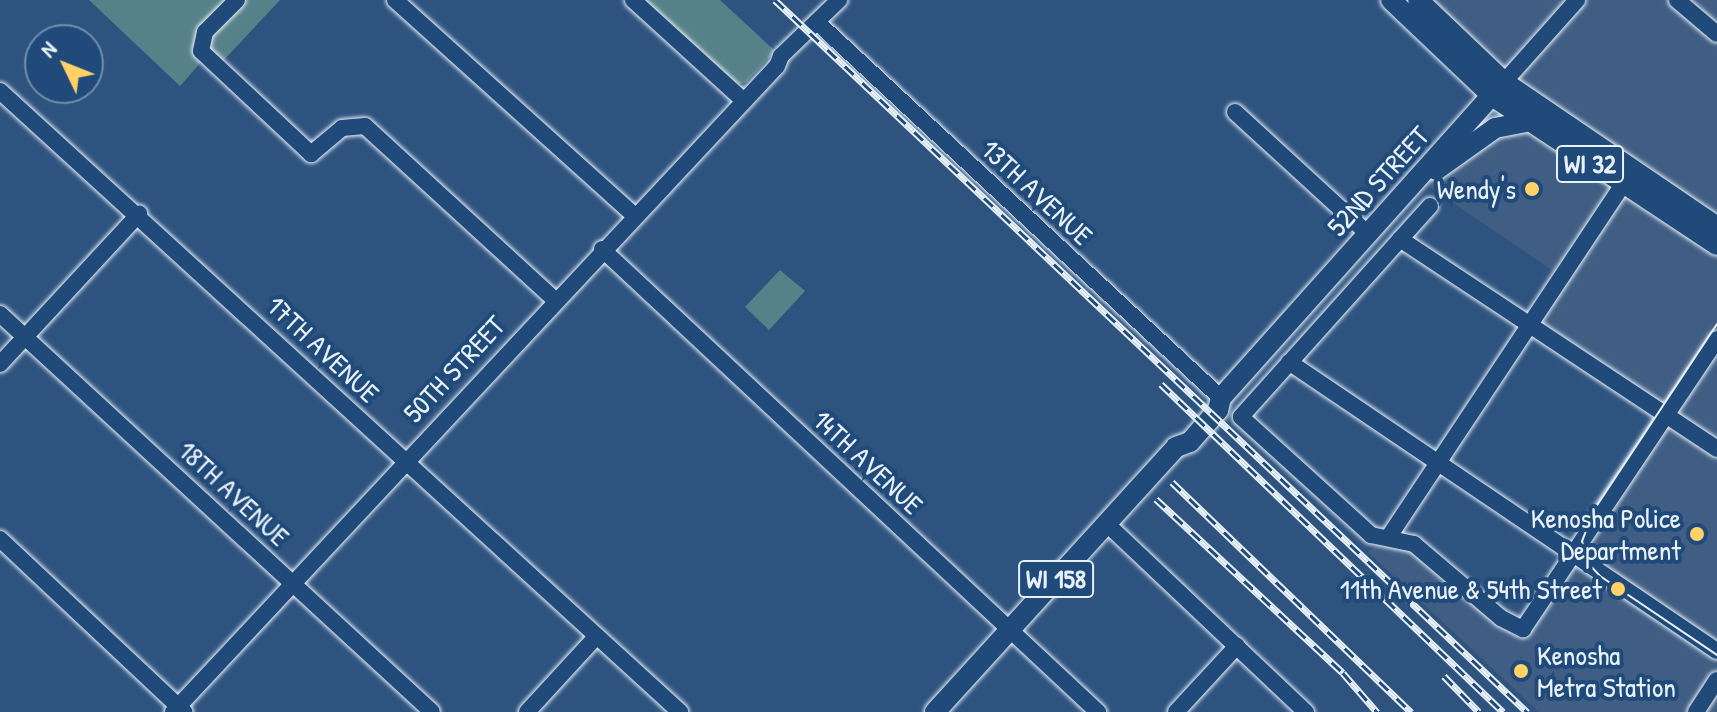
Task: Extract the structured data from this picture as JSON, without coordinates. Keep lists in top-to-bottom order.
{
  "streets": {
    "main road": ["WI 32", "52ND STREET", "WI 158"],
    "street": [
      "13TH AVENUE",
      "17TH AVENUE",
      "50TH STREET",
      "14TH AVENUE",
      "18TH AVENUE"
    ]
  },
  "crossings": [
    ["WI 32", "52ND STREET"],
    ["52ND STREET", "13TH AVENUE"],
    ["52ND STREET", "14TH AVENUE"],
    ["13TH AVENUE", "50TH STREET"],
    ["17TH AVENUE", "50TH STREET"],
    ["50TH STREET", "14TH AVENUE"],
    ["50TH STREET", "18TH AVENUE"]
  ],
  "places": [
    "Wendy's",
    "Kenosha Police Department",
    "11th Avenue & 54th Street",
    "Kenosha Metra Station"
  ],
  "north": "top left"
}
